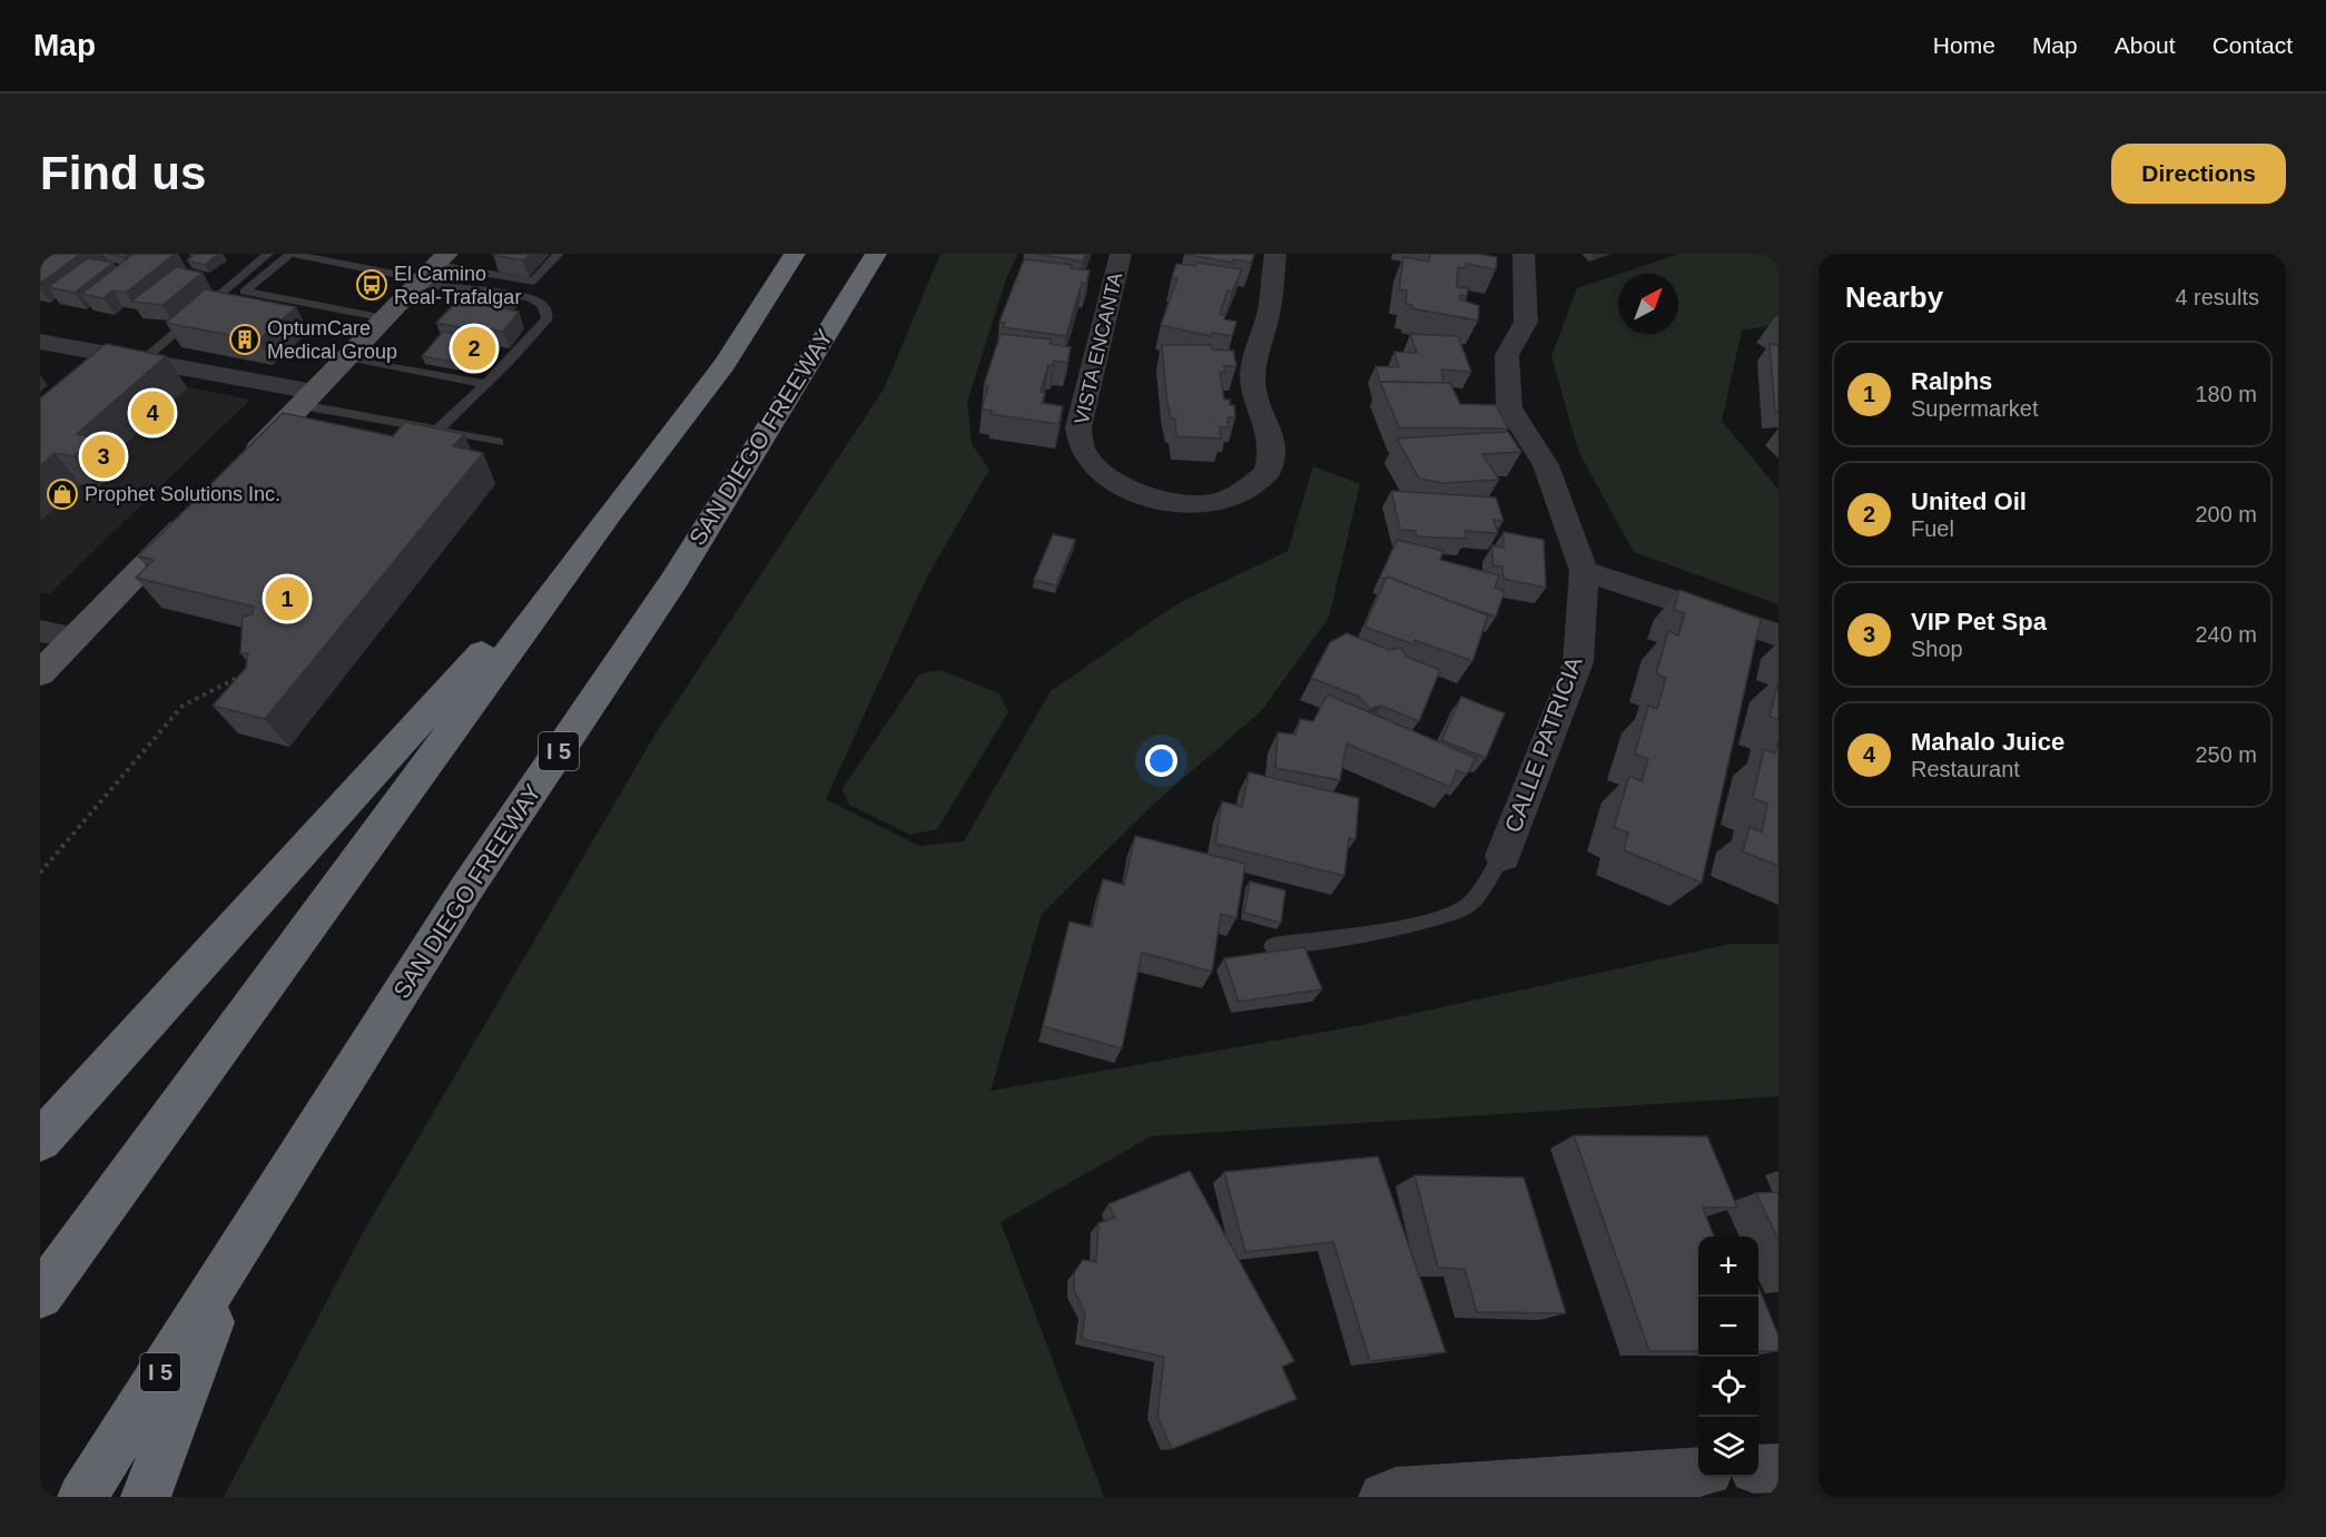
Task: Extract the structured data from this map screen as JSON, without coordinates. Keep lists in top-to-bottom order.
{
  "streets": {
    "highway": ["SAN DIEGO FREEWAY", "I 5"],
    "street": ["VISTA ENCANTA", "CALLE PATRICIA"]
  },
  "places": {
    "bus stop": ["El Camino Real-Trafalgar"],
    "building": ["OptumCare Medical Group"],
    "shop": ["Prophet Solutions Inc."]
  },
  "north": "top right",
  "page": {
    "header": "Map",
    "nav": [
      "Home",
      "Map",
      "About",
      "Contact"
    ],
    "buttons": "Directions",
    "title": "Find us",
    "heading": ["Nearby", "4 results"],
    "pins": [
      "2",
      "4",
      "3",
      "1"
    ],
    "list": [
      {
        "mark": "1",
        "name": "Ralphs",
        "note": "Supermarket",
        "value": "180 m"
      },
      {
        "mark": "2",
        "name": "United Oil",
        "note": "Fuel",
        "value": "200 m"
      },
      {
        "mark": "3",
        "name": "VIP Pet Spa",
        "note": "Shop",
        "value": "240 m"
      },
      {
        "mark": "4",
        "name": "Mahalo Juice",
        "note": "Restaurant",
        "value": "250 m"
      }
    ],
    "map_buttons": ["+", "−"]
  }
}
